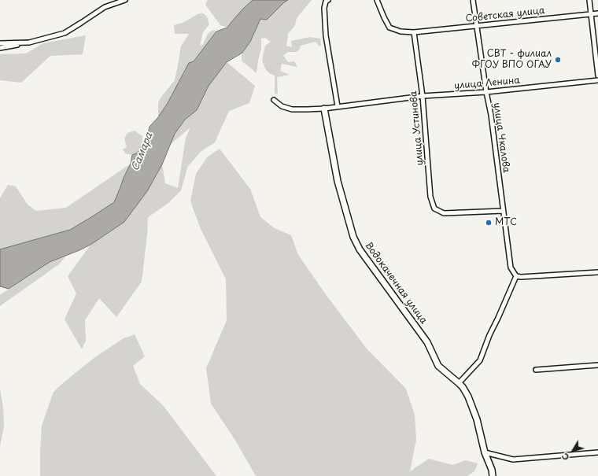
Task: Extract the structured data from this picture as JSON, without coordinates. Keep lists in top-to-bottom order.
{
  "streets": {
    "street": [
      "Советская улица",
      "улица Ленина",
      "улица Устинова",
      "улица Чкалова",
      "Водокачечная улица"
    ]
  },
  "crossings": [
    ["Советская улица", "улица Устинова"],
    ["Советская улица", "улица Чкалова"],
    ["улица Ленина", "улица Устинова"],
    ["улица Ленина", "улица Чкалова"],
    ["улица Ленина", "Водокачечная улица"],
    ["улица Устинова", "улица Чкалова"]
  ],
  "water": ["Самара"],
  "places": ["СВТ - филиал ФГОУ ВПО ОГАУ", "МТС"],
  "north": "bottom left"
}
